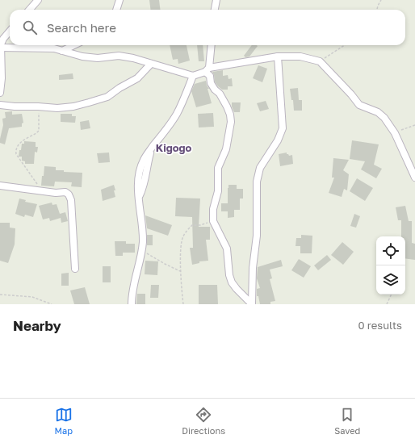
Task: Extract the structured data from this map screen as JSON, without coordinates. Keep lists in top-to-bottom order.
{
  "districts": ["Kigogo"],
  "page": {
    "search": "Search here",
    "heading": ["Nearby", "0 results"],
    "nav": ["Map", "Directions", "Saved"]
  }
}
